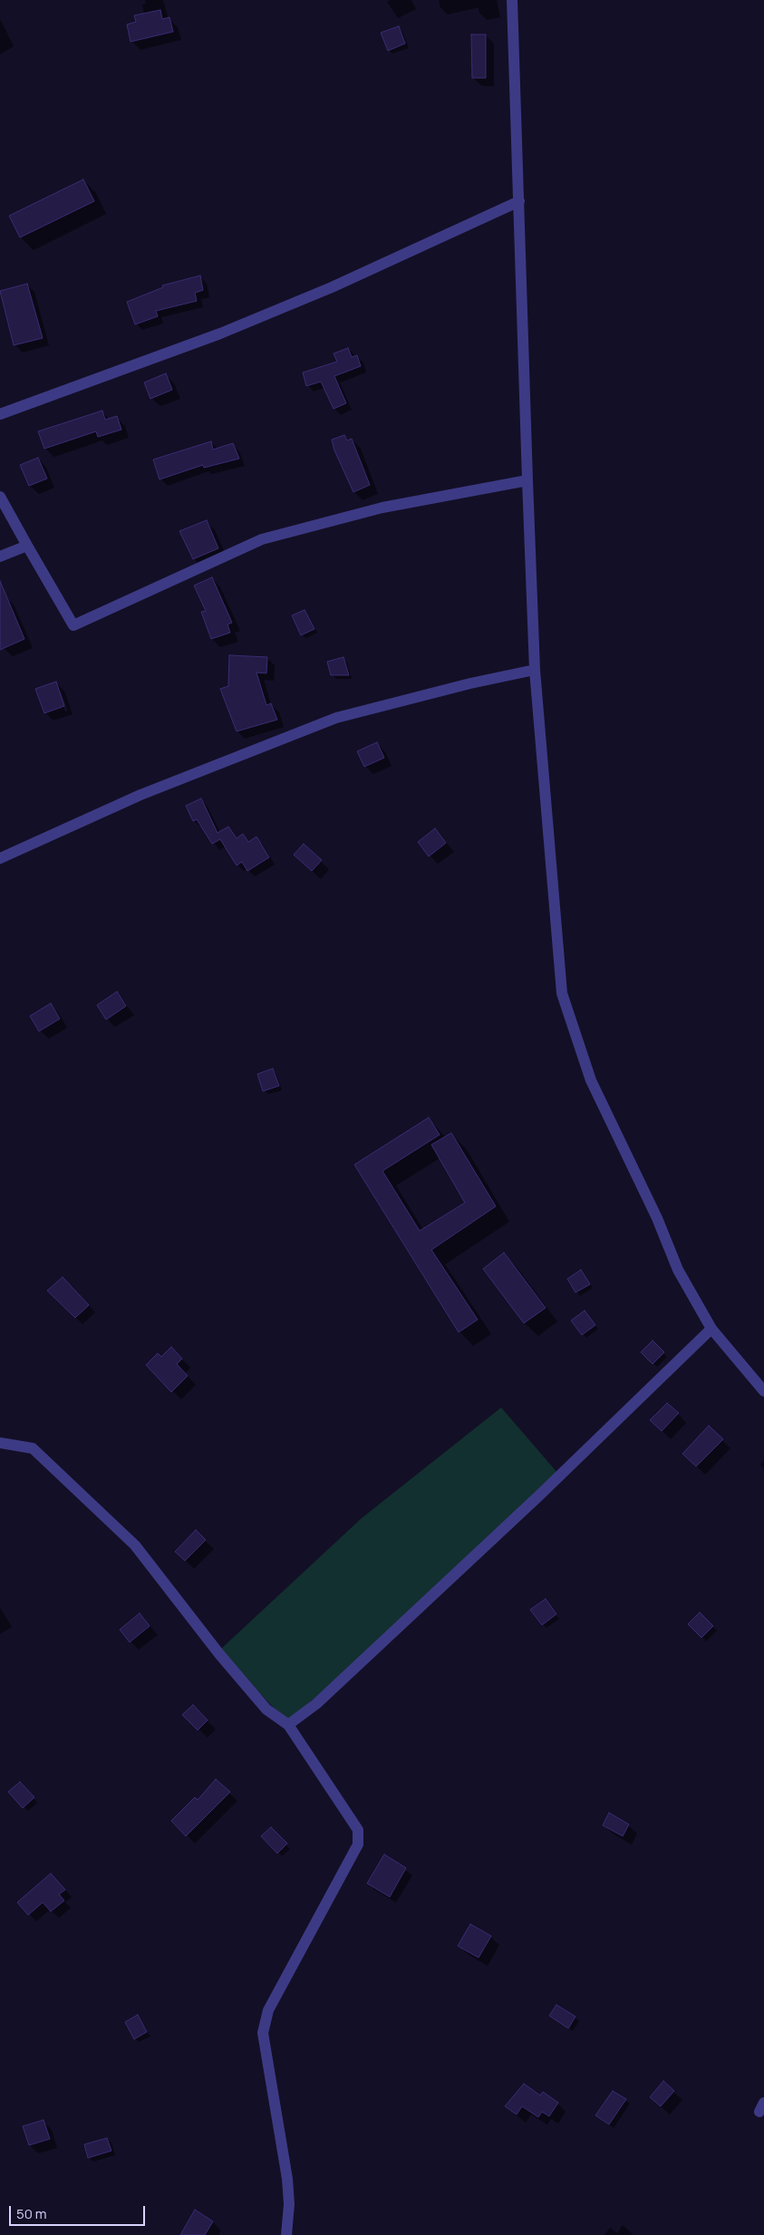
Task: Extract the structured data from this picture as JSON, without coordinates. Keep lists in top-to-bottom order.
{
  "scale_bar": "50 m"
}
